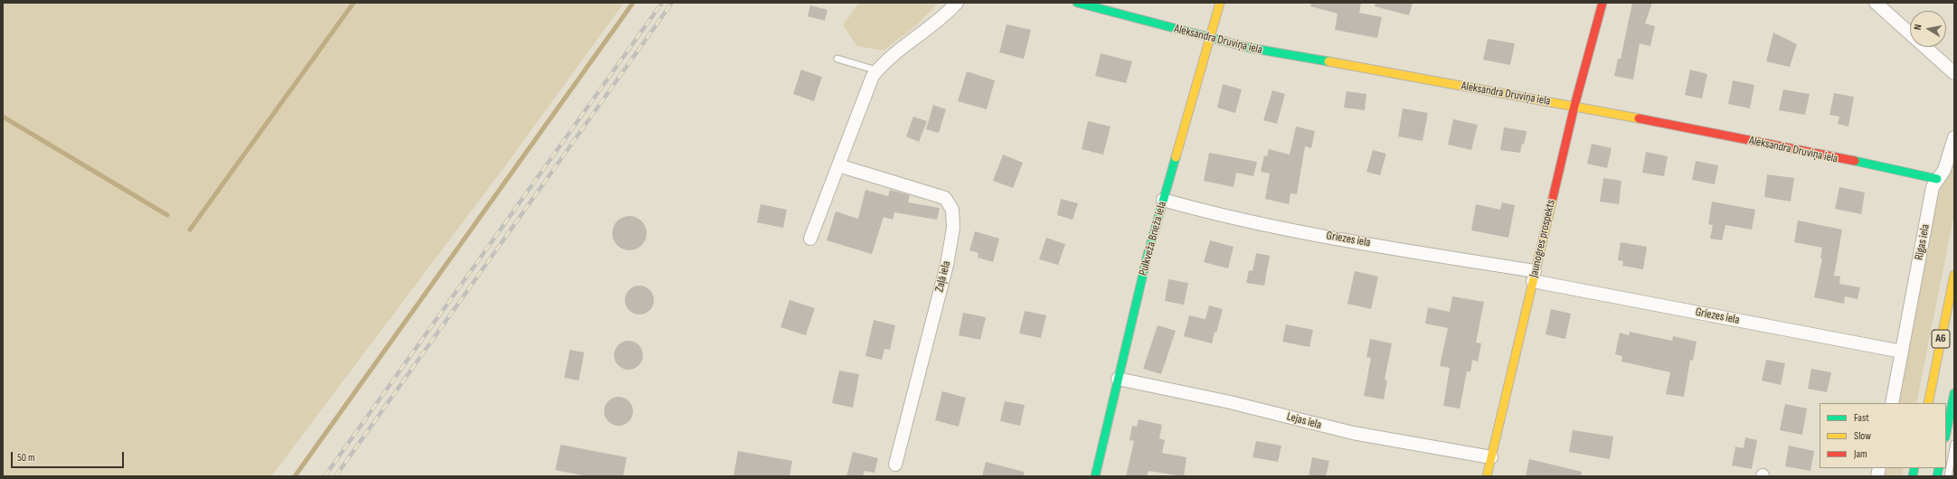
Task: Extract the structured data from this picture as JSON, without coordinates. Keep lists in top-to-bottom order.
{
  "streets": {
    "main road": [
      "Aleksandra Druviņa iela",
      "Pulkveža Brieža iela",
      "Jaunogres prospekts",
      "A6"
    ],
    "street": [
      "Griezes iela",
      "Rīgas iela",
      "Zaļā iela",
      "Lejas iela"
    ]
  },
  "crossings": [
    ["Aleksandra Druviņa iela", "Pulkveža Brieža iela"],
    ["Aleksandra Druviņa iela", "Jaunogres prospekts"],
    ["Aleksandra Druviņa iela", "Rīgas iela"],
    ["Pulkveža Brieža iela", "Griezes iela"],
    ["Pulkveža Brieža iela", "Lejas iela"],
    ["Jaunogres prospekts", "Griezes iela"],
    ["Jaunogres prospekts", "Lejas iela"],
    ["Griezes iela", "Rīgas iela"]
  ],
  "legend": ["Fast", "Slow", "Jam"],
  "scale_bar": "50 m",
  "north": "left"
}
